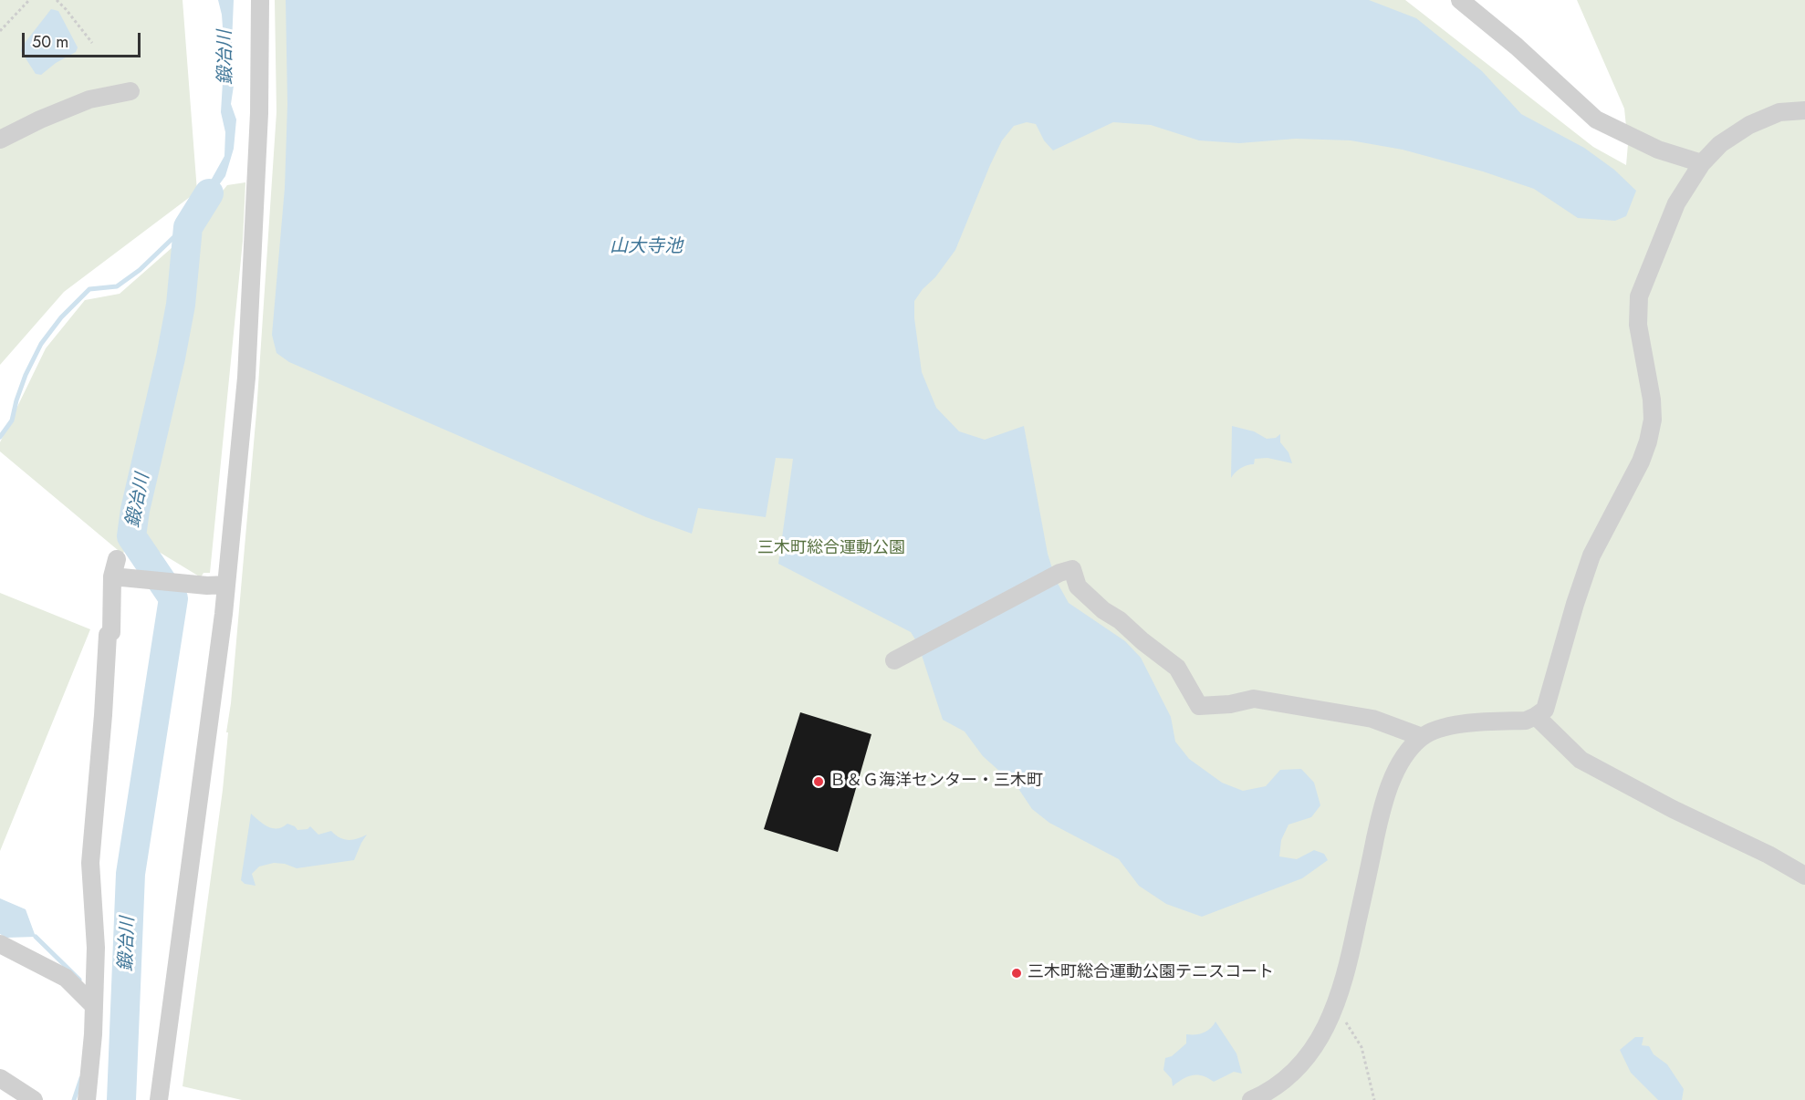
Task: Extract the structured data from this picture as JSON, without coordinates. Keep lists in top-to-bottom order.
{
  "water": ["鍛冶川", "山大寺池"],
  "parks": ["三木町総合運動公園"],
  "places": ["Ｂ＆Ｇ海洋センター・三木町", "三木町総合運動公園テニスコート"],
  "scale_bar": "50 m"
}
